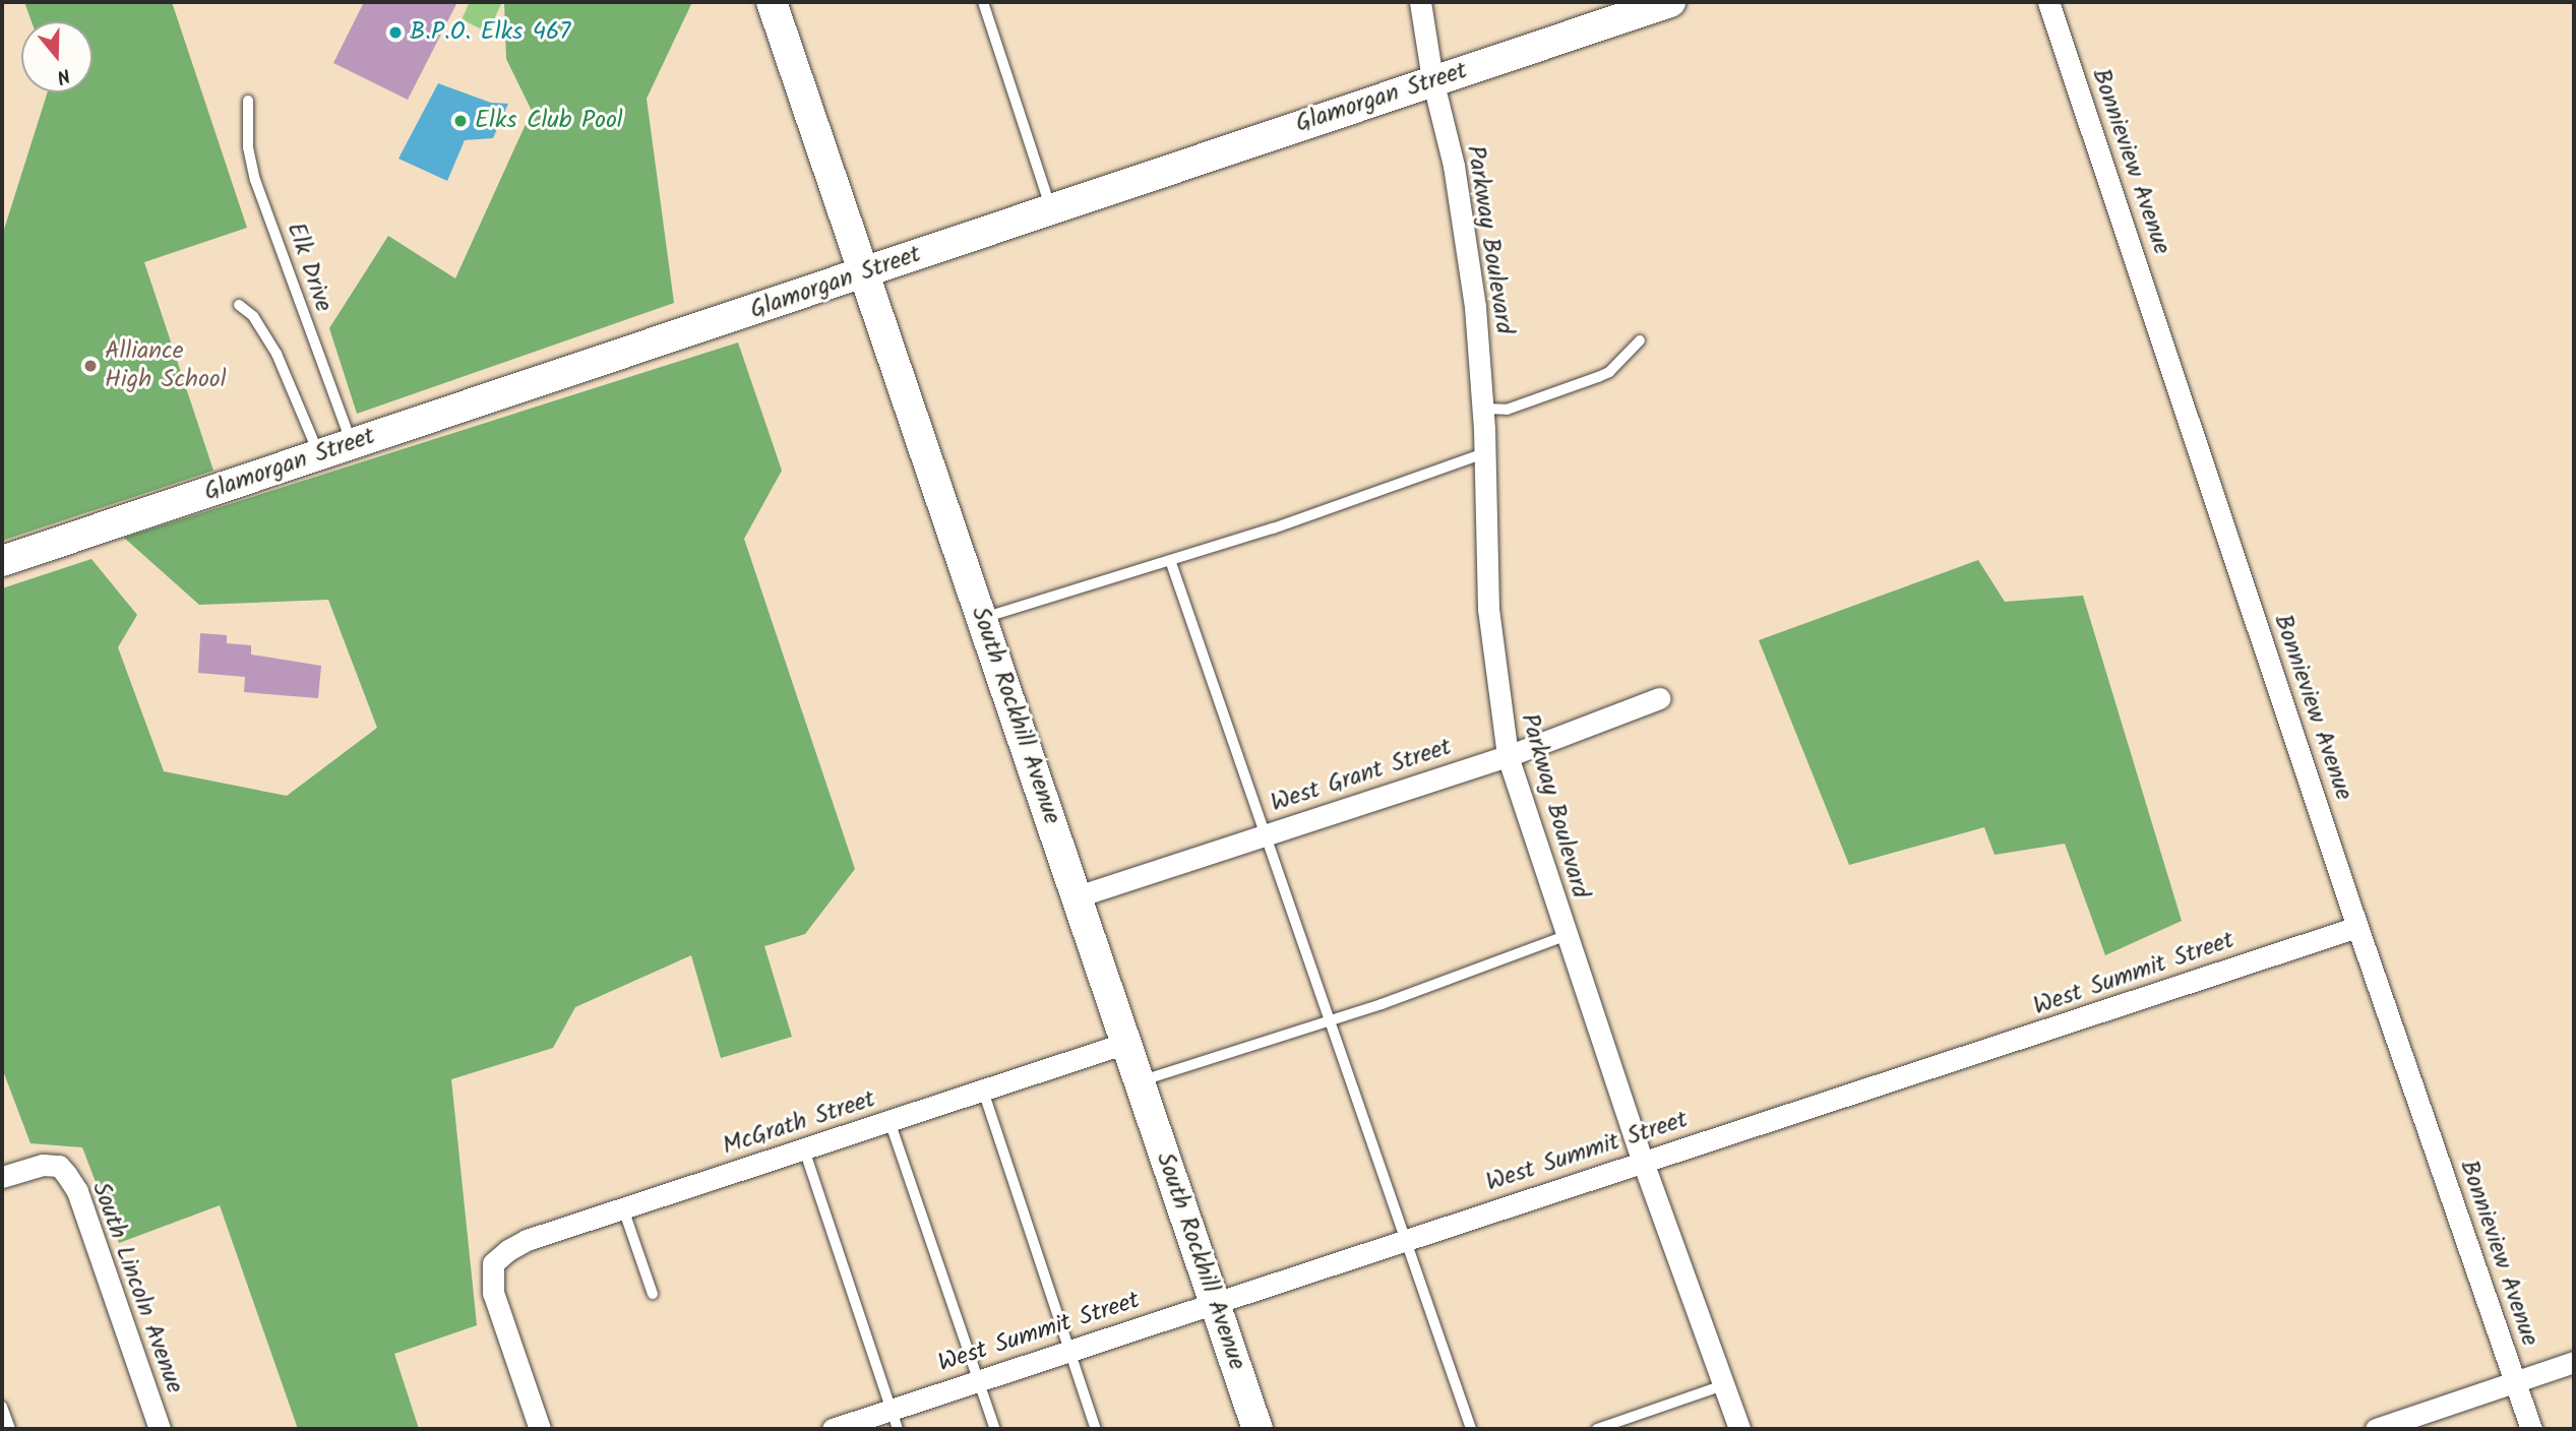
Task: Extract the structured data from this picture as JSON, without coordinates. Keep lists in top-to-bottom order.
{
  "streets": {
    "street": [
      "Glamorgan Street",
      "Bonnieview Avenue",
      "Parkway Boulevard",
      "South Rockhill Avenue",
      "West Grant Street",
      "West Summit Street",
      "McGrath Street",
      "South Lincoln Avenue"
    ],
    "lane": ["Elk Drive"]
  },
  "crossings": [
    ["Glamorgan Street", "Parkway Boulevard"],
    ["Glamorgan Street", "Elk Drive"],
    ["Glamorgan Street", "South Rockhill Avenue"],
    ["Bonnieview Avenue", "West Summit Street"],
    ["Parkway Boulevard", "West Grant Street"],
    ["Parkway Boulevard", "West Summit Street"],
    ["South Rockhill Avenue", "West Grant Street"],
    ["South Rockhill Avenue", "West Summit Street"],
    ["South Rockhill Avenue", "McGrath Street"]
  ],
  "places": ["B.P.O. Elks 467", "Elks Club Pool", "Alliance High School"],
  "north": "bottom"
}
